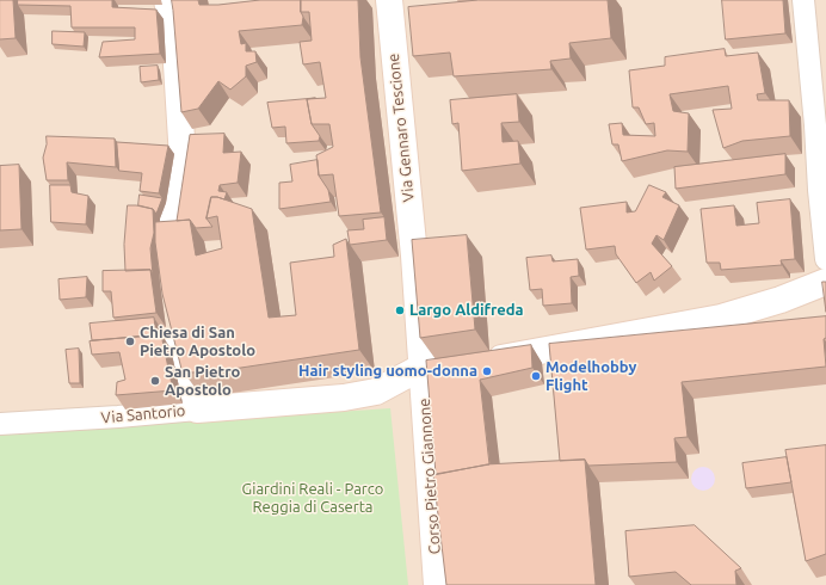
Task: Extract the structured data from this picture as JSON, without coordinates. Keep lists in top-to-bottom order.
{
  "streets": {
    "street": ["Via Gennaro Tescione", "Via Santorio", "Corso Pietro Giannone"]
  },
  "crossings": [
    ["Via Gennaro Tescione", "Via Santorio"],
    ["Via Gennaro Tescione", "Corso Pietro Giannone"],
    ["Via Santorio", "Corso Pietro Giannone"]
  ],
  "parks": ["Giardini Reali - Parco Reggia di Caserta"],
  "places": [
    "Largo Aldifreda",
    "Chiesa di San Pietro Apostolo",
    "Hair styling uomo-donna",
    "Modelhobby Flight",
    "San Pietro Apostolo"
  ]
}
